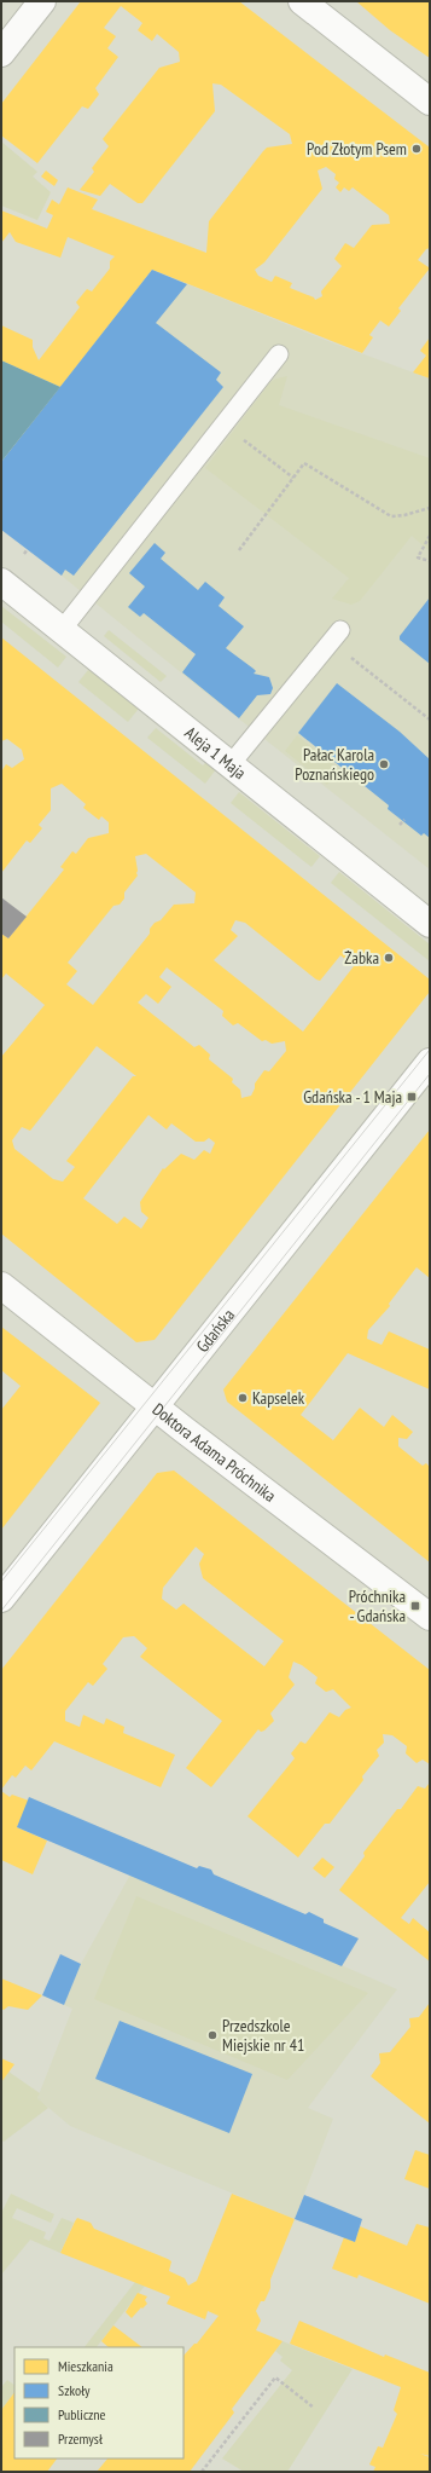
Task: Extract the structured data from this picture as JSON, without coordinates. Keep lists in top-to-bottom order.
{
  "streets": {
    "street": ["Aleja 1 Maja", "Gdańska", "Doktora Adama Próchnika"]
  },
  "crossings": [
    ["Gdańska", "Doktora Adama Próchnika"]
  ],
  "places": {
    "other": [
      "Pod Złotym Psem",
      "Pałac Karola Poznańskiego",
      "Żabka",
      "Kapselek",
      "Przedszkole Miejskie nr 41"
    ],
    "transit": ["Gdańska - 1 Maja", "Próchnika - Gdańska"]
  },
  "legend": [
    "Mieszkania",
    "Szkoły",
    "Publiczne",
    "Przemysł"
  ]
}
